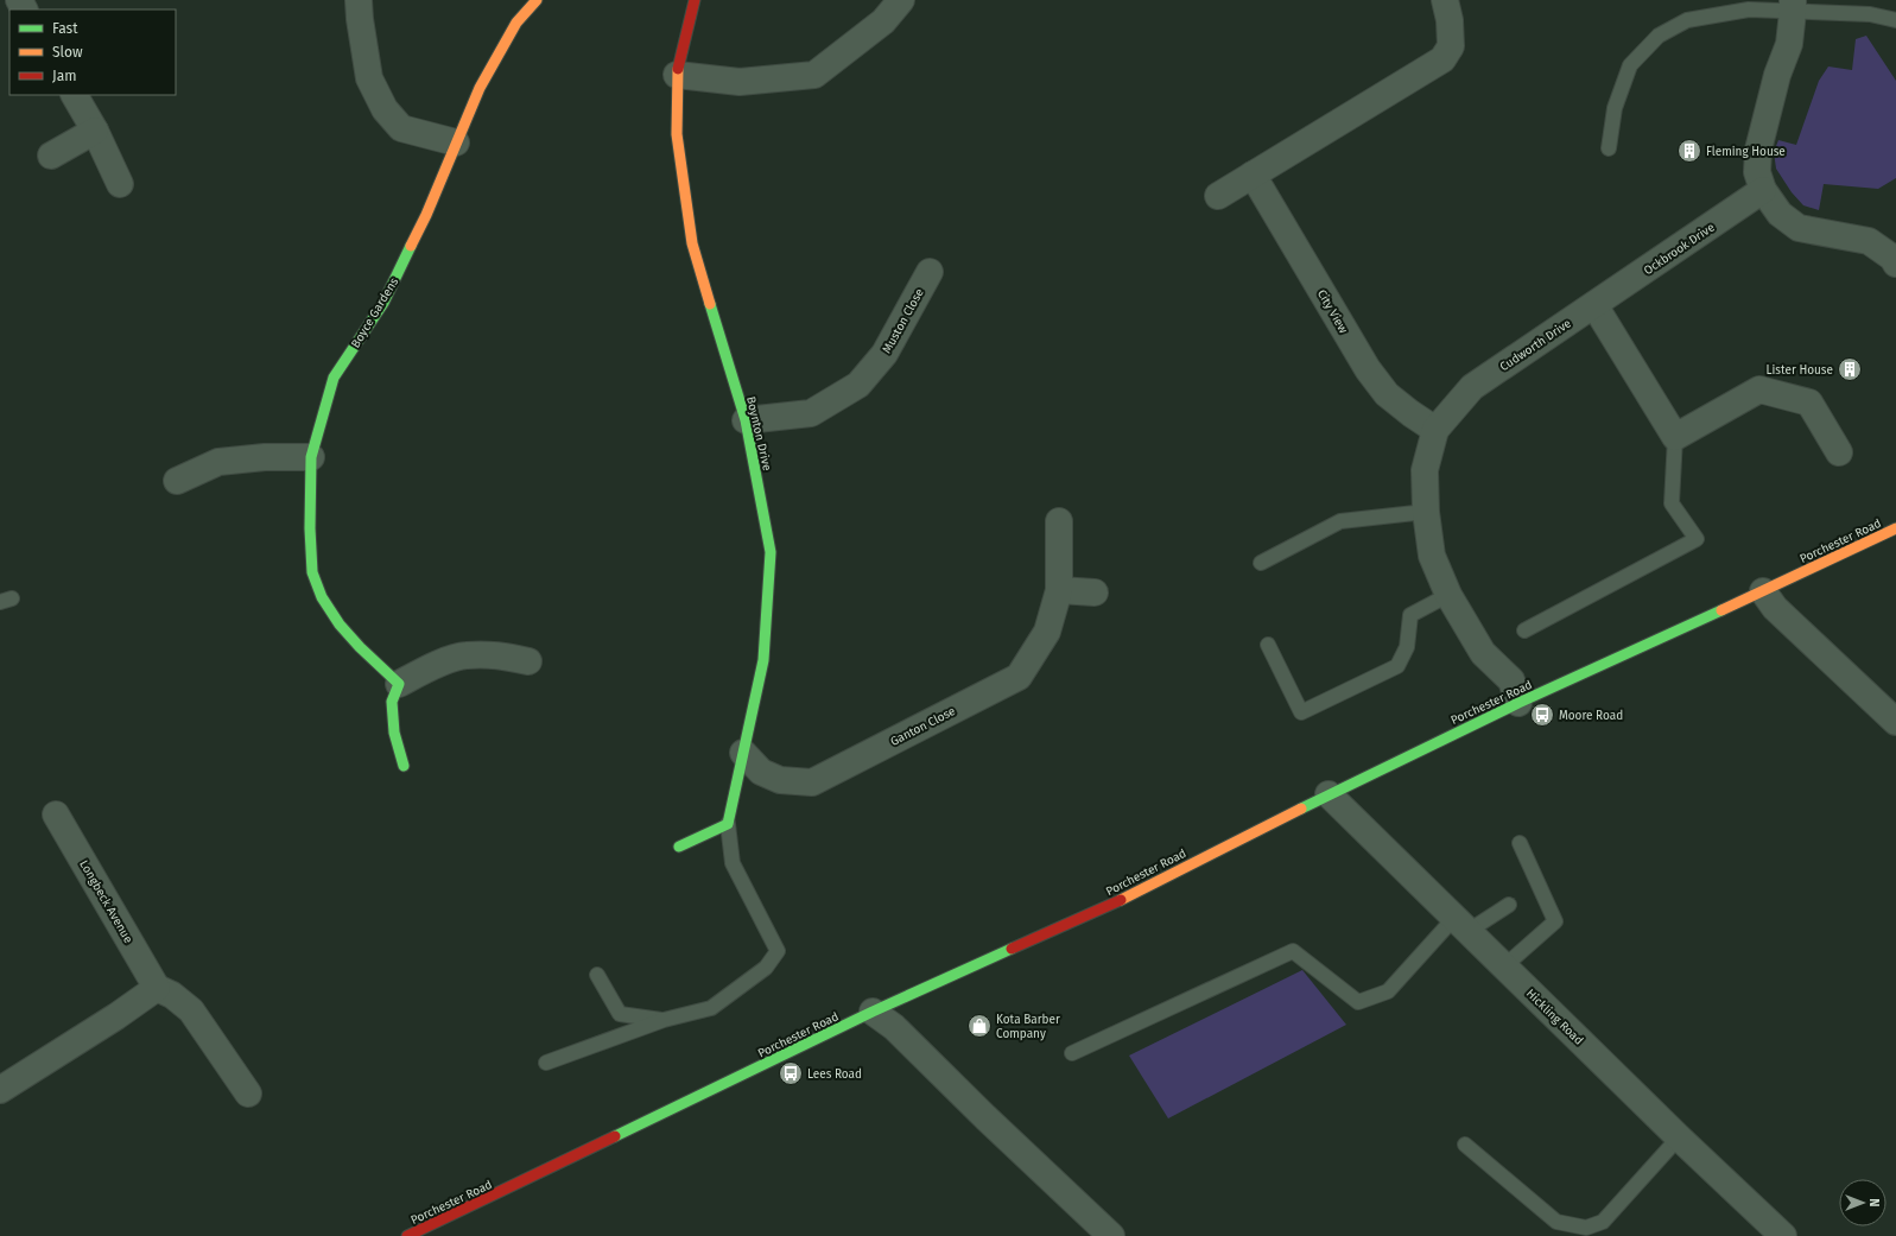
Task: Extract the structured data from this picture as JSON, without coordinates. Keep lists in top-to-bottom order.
{
  "streets": {
    "street": [
      "Ockbrook Drive",
      "City View",
      "Boyce Gardens",
      "Muston Close",
      "Cudworth Drive",
      "Boynton Drive",
      "Porchester Road",
      "Ganton Close",
      "Longbeck Avenue",
      "Hickling Road"
    ]
  },
  "crossings": [
    ["Ockbrook Drive", "Cudworth Drive"],
    ["City View", "Cudworth Drive"],
    ["Muston Close", "Boynton Drive"],
    ["Cudworth Drive", "Porchester Road"],
    ["Boynton Drive", "Ganton Close"],
    ["Porchester Road", "Hickling Road"]
  ],
  "places": {
    "building": ["Fleming House", "Lister House"],
    "bus stop": ["Moore Road", "Lees Road"],
    "shop": ["Kota Barber Company"]
  },
  "legend": ["Fast", "Slow", "Jam"],
  "north": "right"
}
